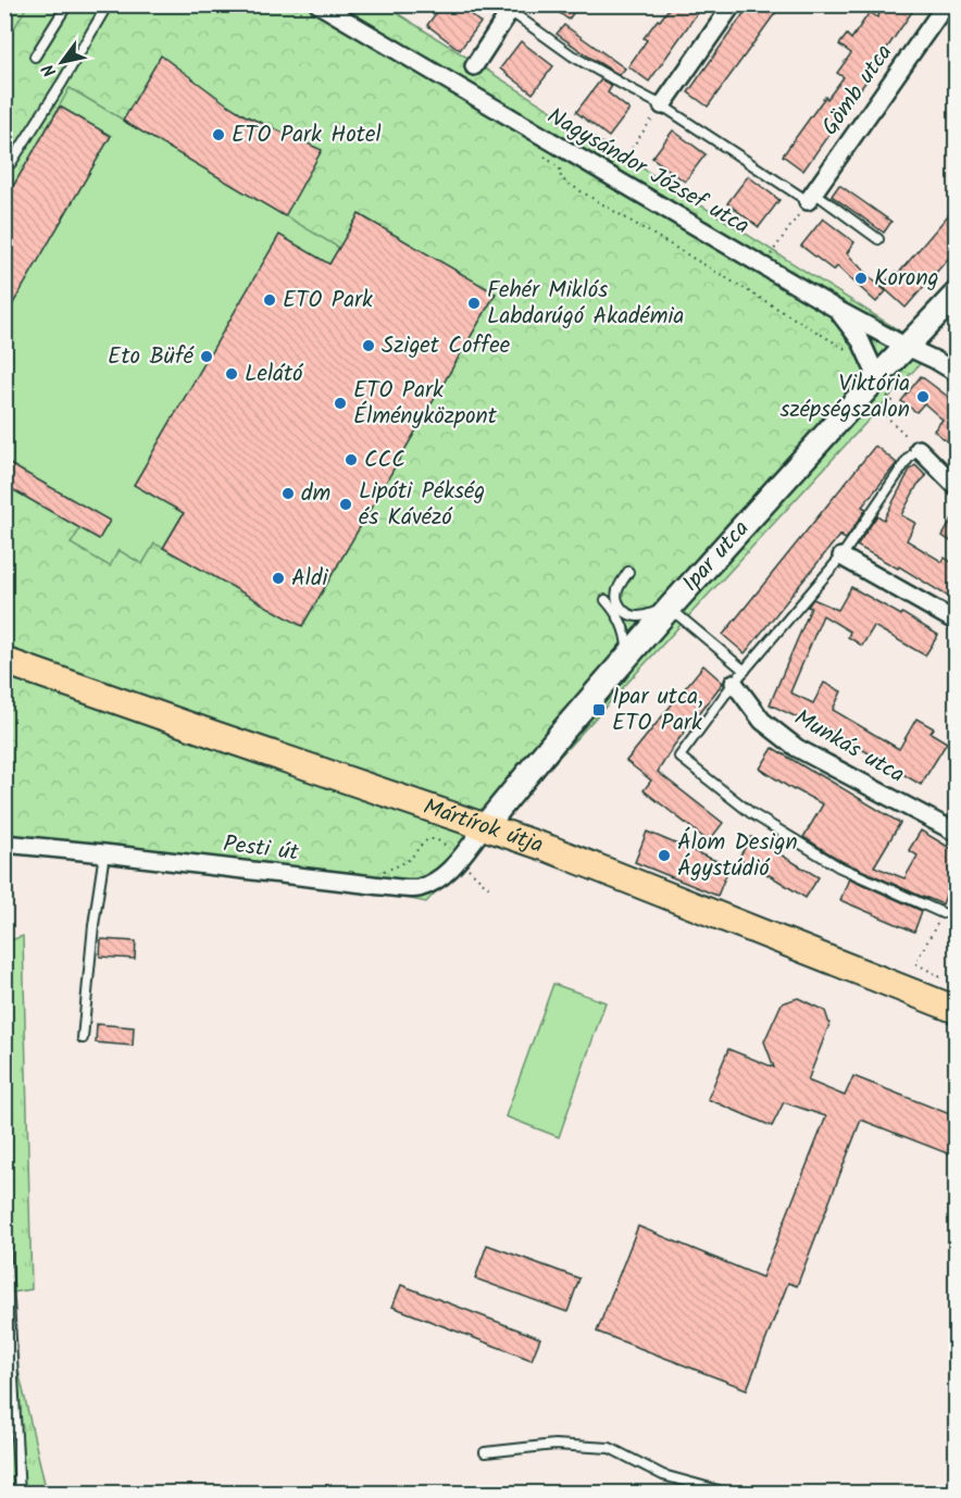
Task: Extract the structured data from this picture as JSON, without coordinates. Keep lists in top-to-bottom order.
{
  "streets": {
    "main road": ["Mártírok útja"],
    "street": [
      "Gömb utca",
      "Nagysándor József utca",
      "Ipar utca",
      "Munkás utca",
      "Pesti út"
    ]
  },
  "crossings": [
    ["Nagysándor József utca", "Ipar utca"],
    ["Ipar utca", "Mártírok útja"],
    ["Ipar utca", "Pesti út"],
    ["Mártírok útja", "Pesti út"]
  ],
  "places": {
    "other": [
      "ETO Park Hotel",
      "Korong",
      "ETO Park",
      "Fehér Miklós Labdarúgó Akadémia",
      "Sziget Coffee",
      "Eto Büfé",
      "Lelátó",
      "Viktória szépségszalon",
      "ETO Park Élményközpont",
      "CCC",
      "dm",
      "Lipóti Pékség és Kávézó",
      "Aldi",
      "Álom Design Ágystúdió"
    ],
    "transit": ["Ipar utca, ETO Park"]
  },
  "north": "bottom left"
}
